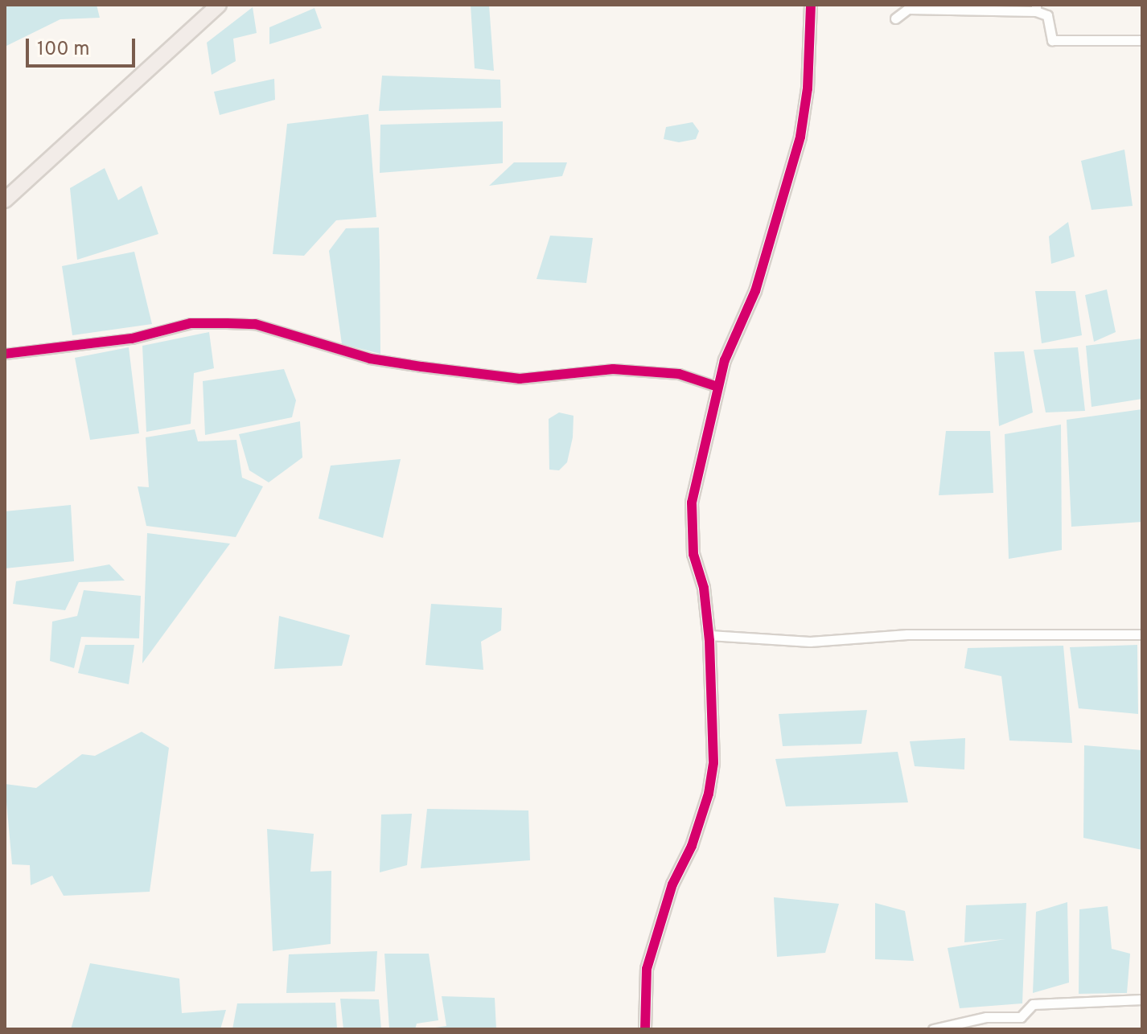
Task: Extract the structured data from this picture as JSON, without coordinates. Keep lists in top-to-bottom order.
{
  "scale_bar": "100 m"
}
